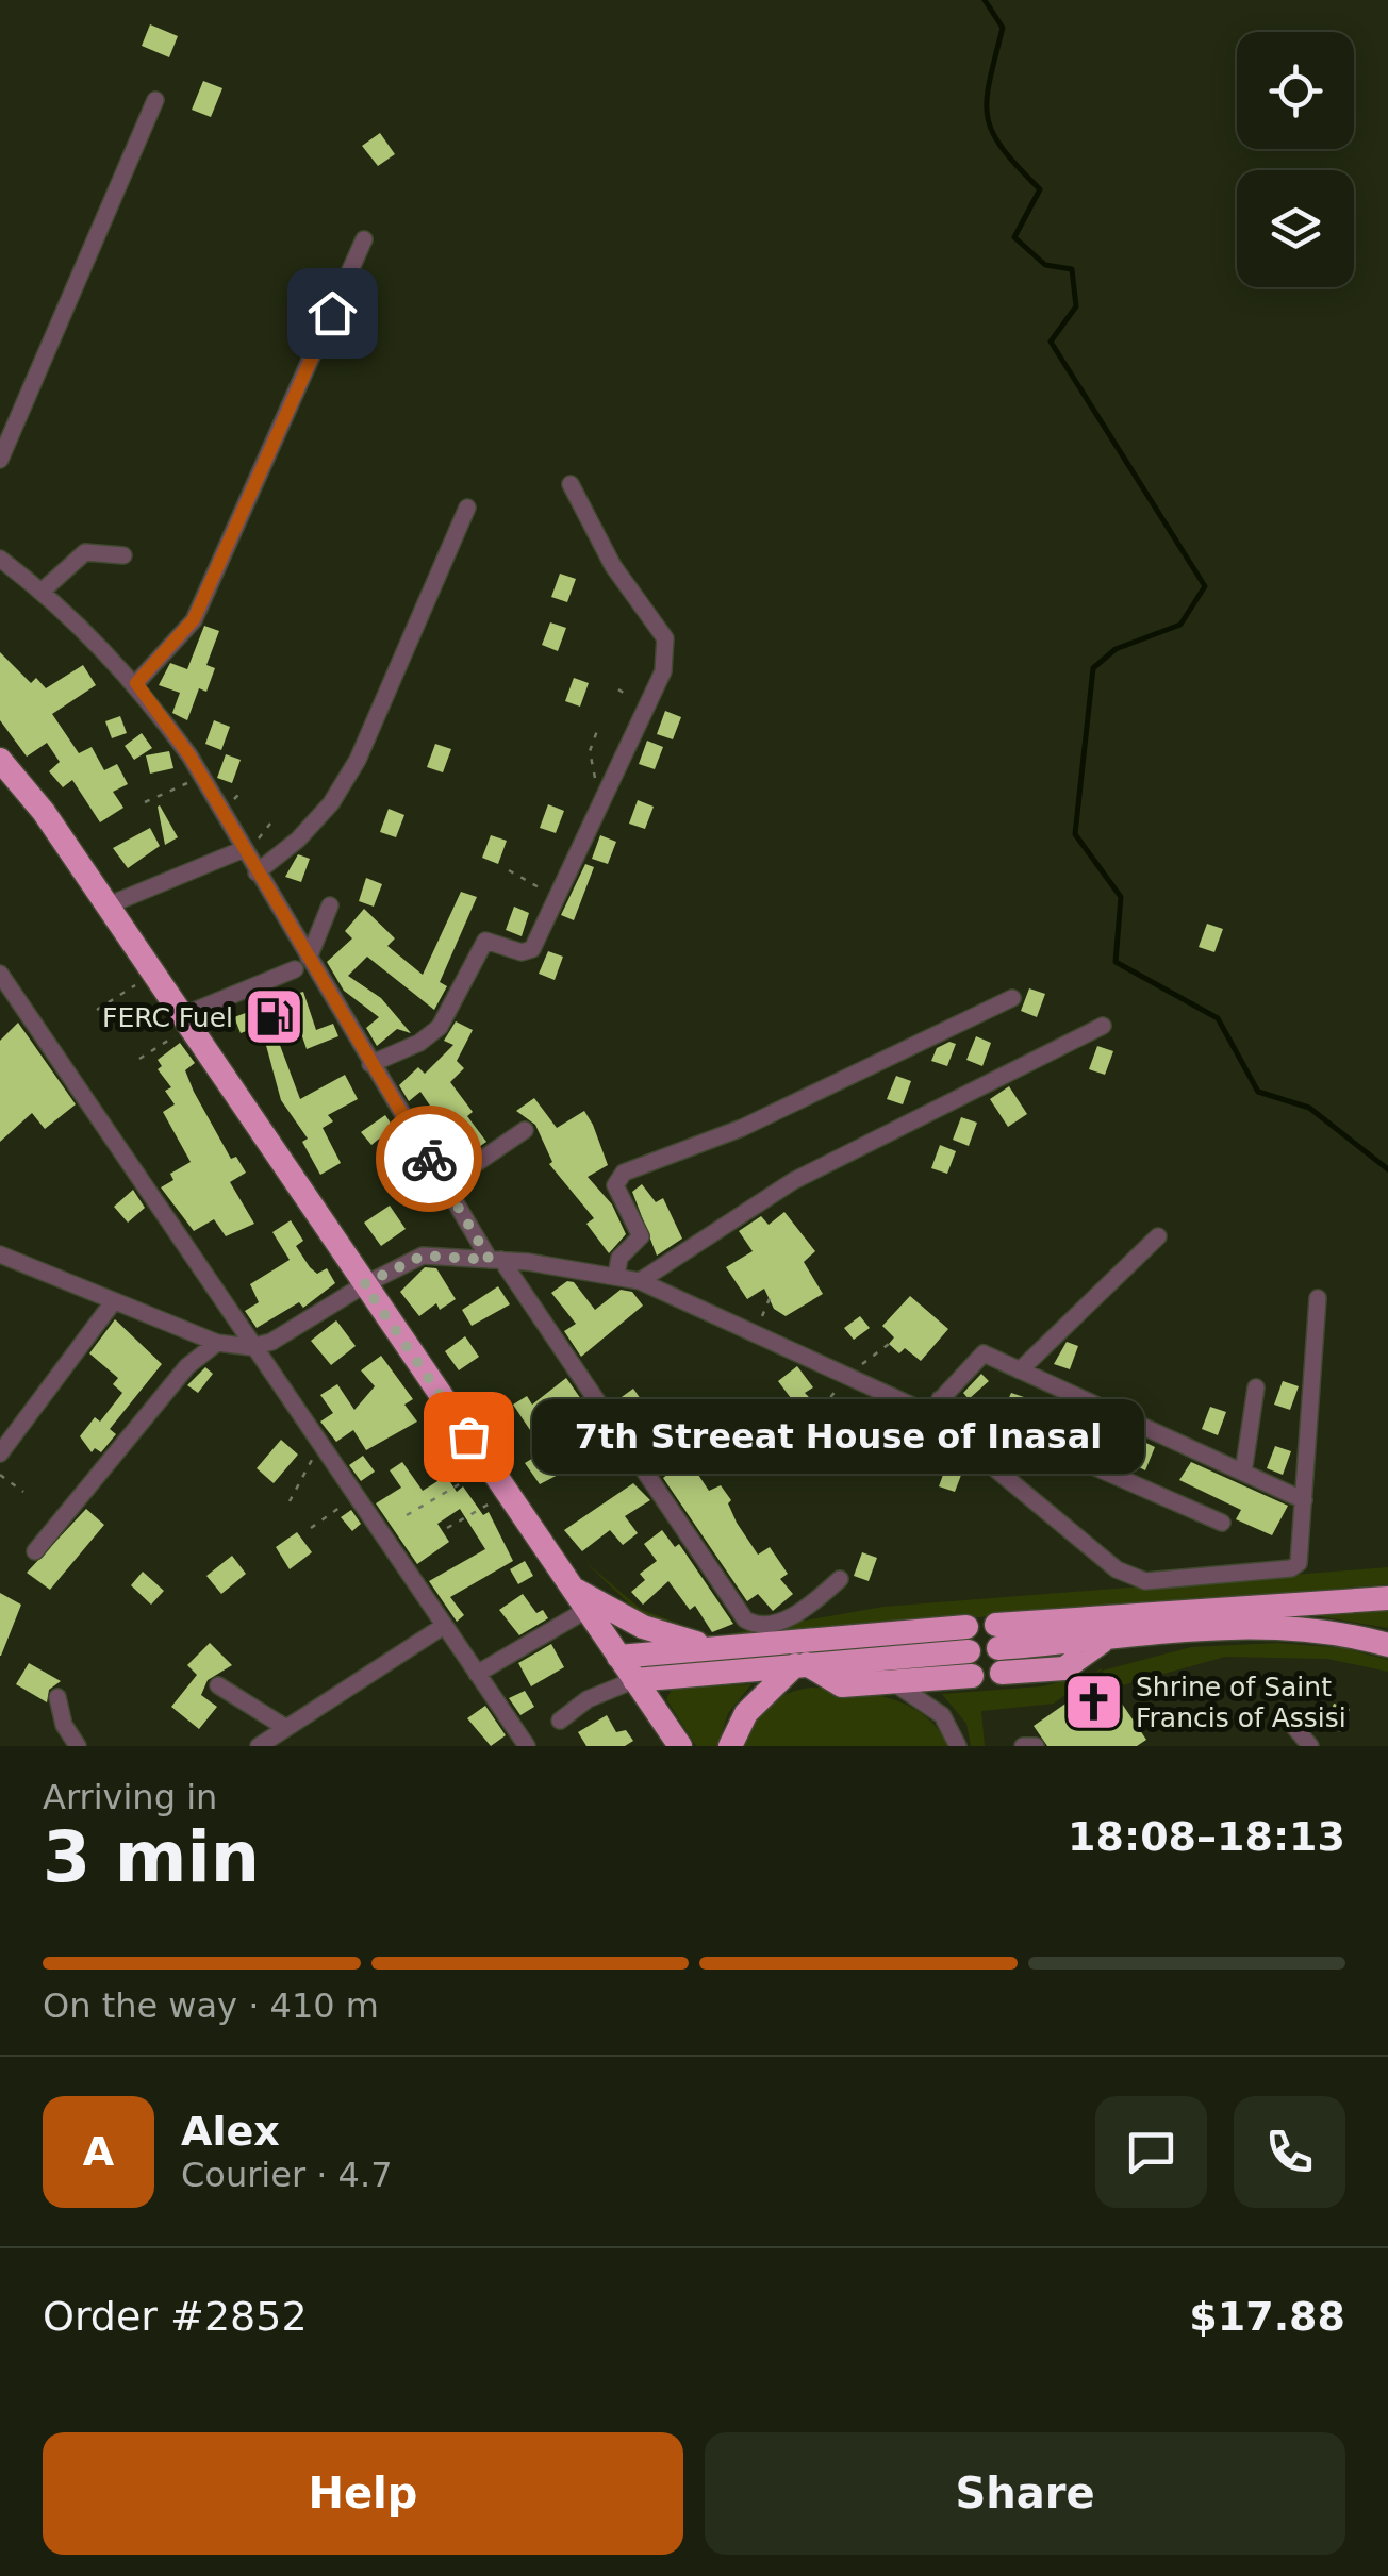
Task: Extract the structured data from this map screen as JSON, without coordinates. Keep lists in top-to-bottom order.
{
  "places": {
    "fuel station": ["FERC Fuel"],
    "other": ["7th Streeat House of Inasal"],
    "church": ["Shrine of Saint Francis of Assisi"]
  },
  "page": {
    "bubble": "7th Streeat House of Inasal",
    "heading": ["3 min", "Arriving in", "18:08–18:13"],
    "panel": [
      "Alex",
      "Courier · 4.7",
      "Order #2852",
      "$17.88"
    ],
    "bar": "On the way · 410 m",
    "round": "A",
    "buttons": ["Help", "Share"]
  }
}
